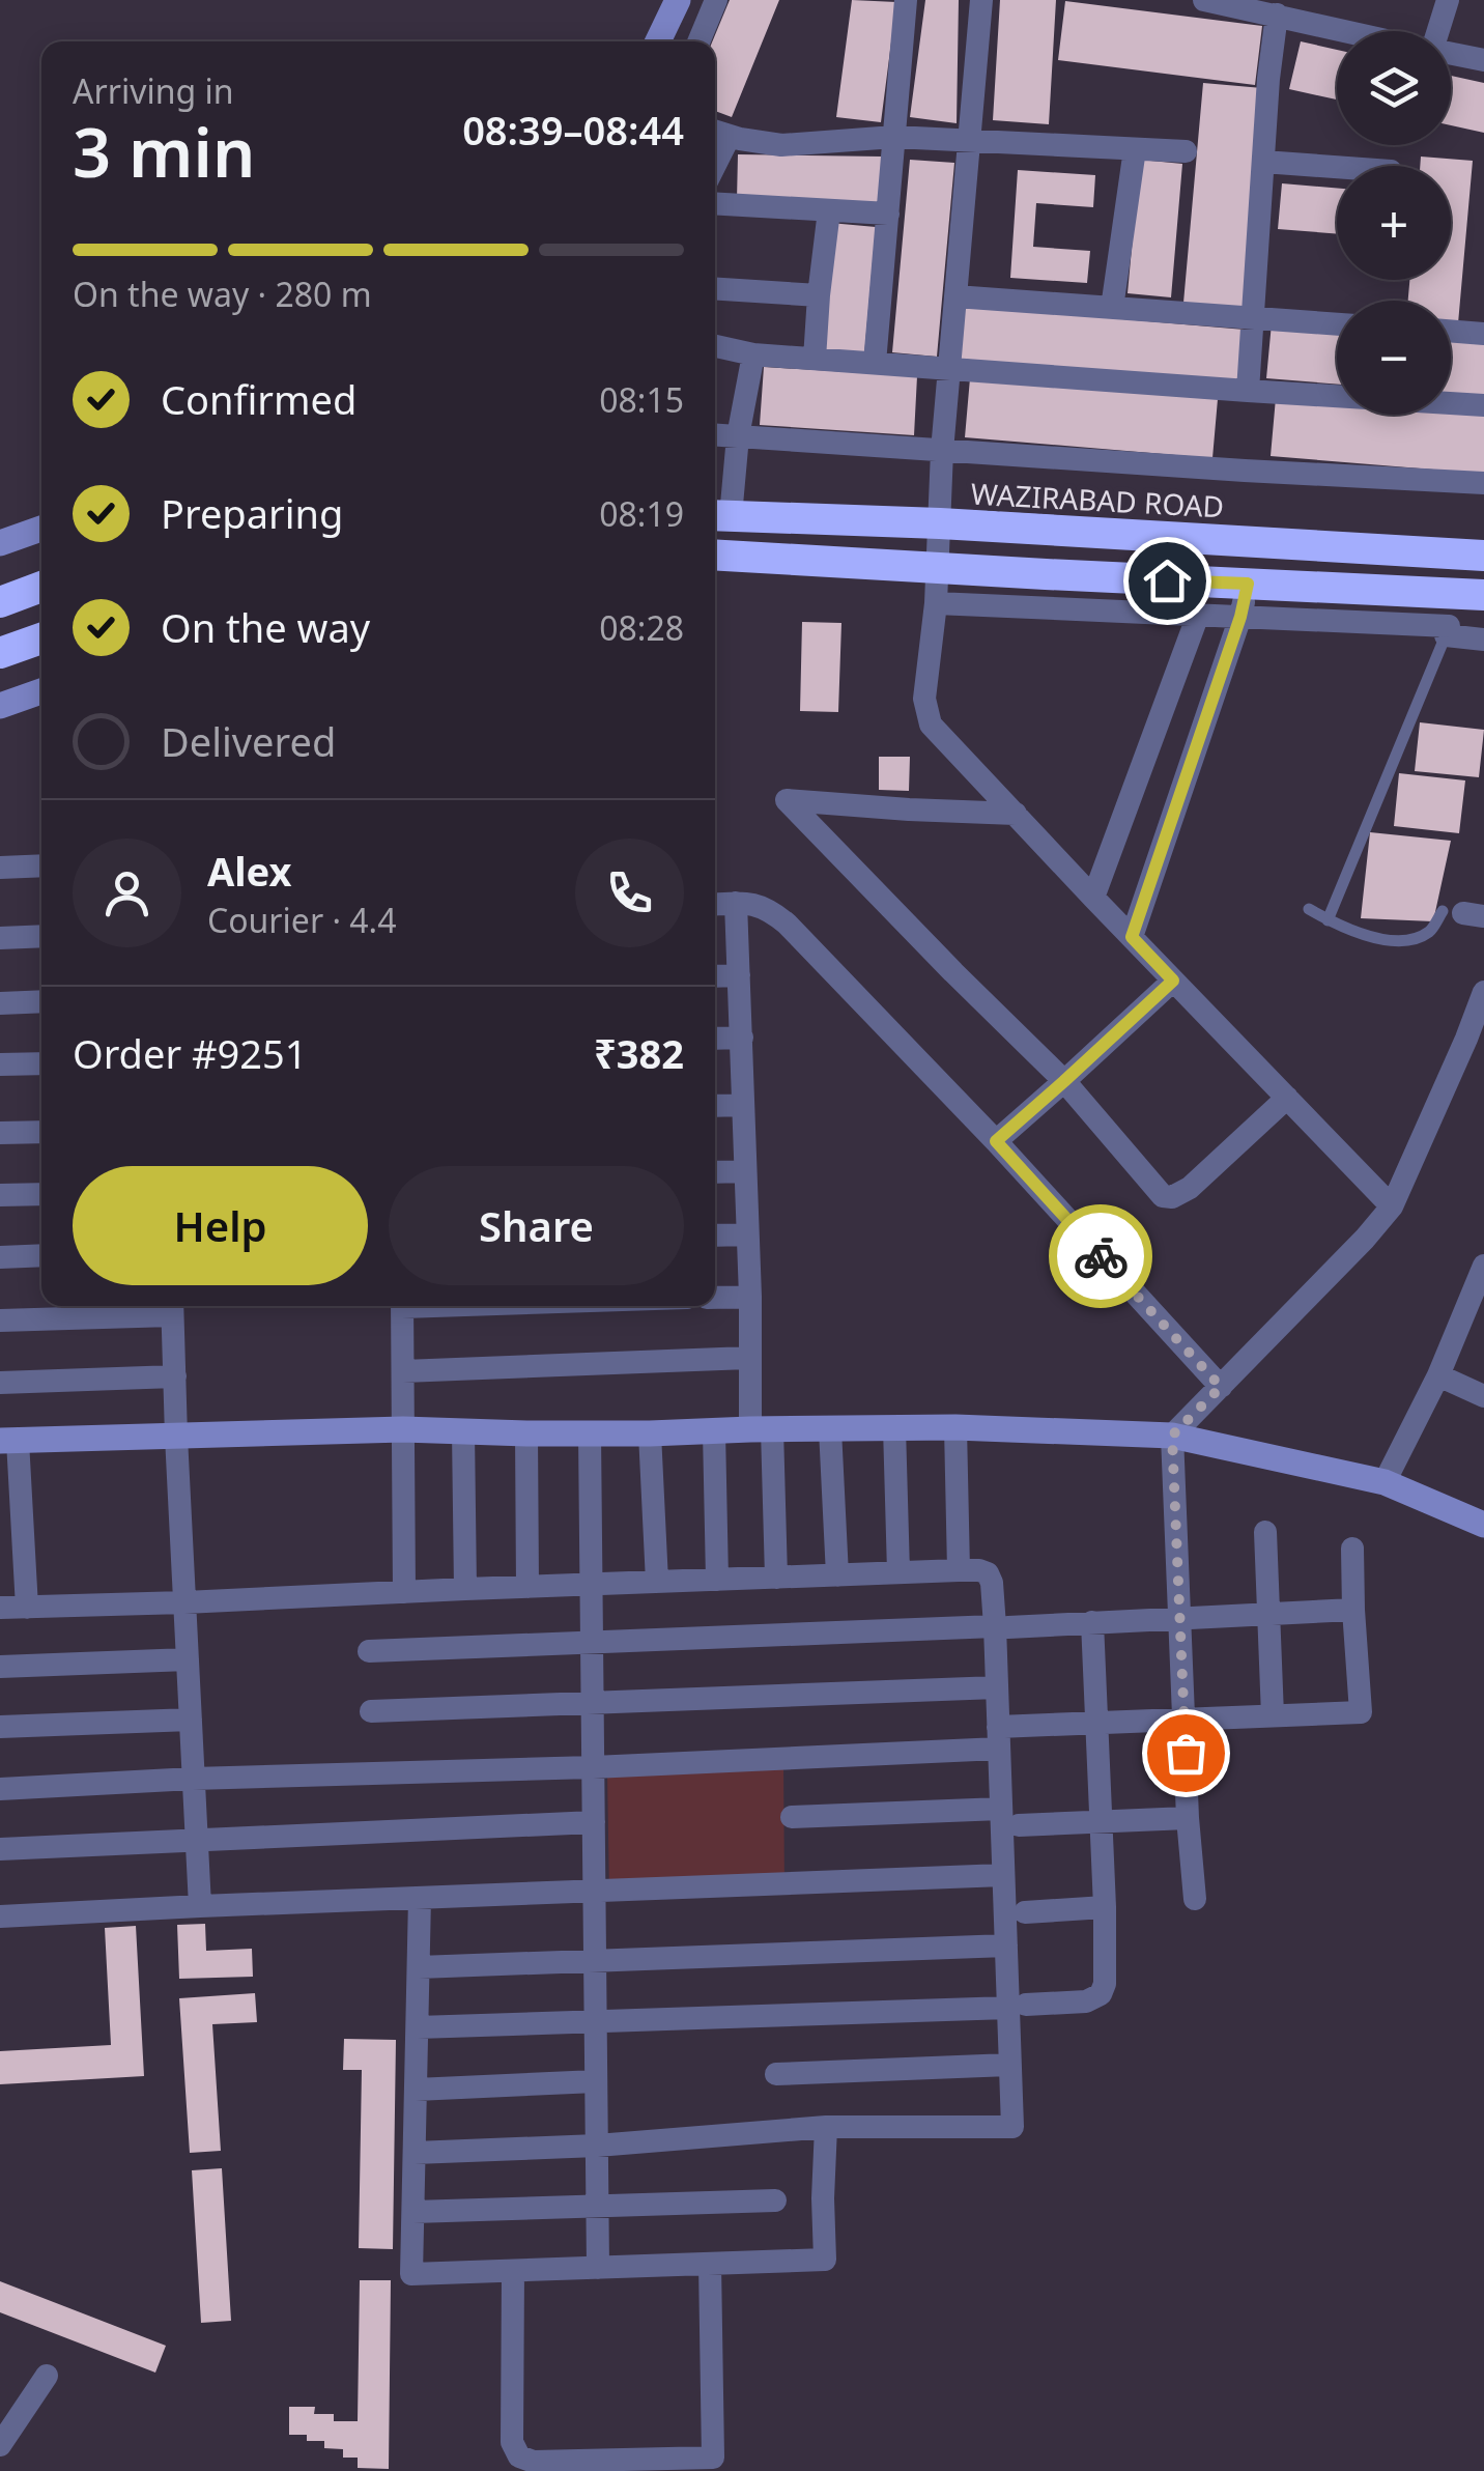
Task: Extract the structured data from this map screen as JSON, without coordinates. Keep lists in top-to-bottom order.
{
  "streets": {
    "highway": ["WAZIRABAD ROAD"]
  },
  "page": {
    "map_buttons": ["+", "−"],
    "heading": ["3 min", "Arriving in", "08:39–08:44"],
    "panel": [
      "Alex",
      "Courier · 4.4",
      "Order #9251",
      "₹382"
    ],
    "bar": "On the way · 280 m",
    "list": [
      ["Confirmed", "08:15"],
      ["Preparing", "08:19"],
      ["On the way", "08:28"],
      "Delivered"
    ],
    "buttons": ["Help", "Share"]
  }
}
